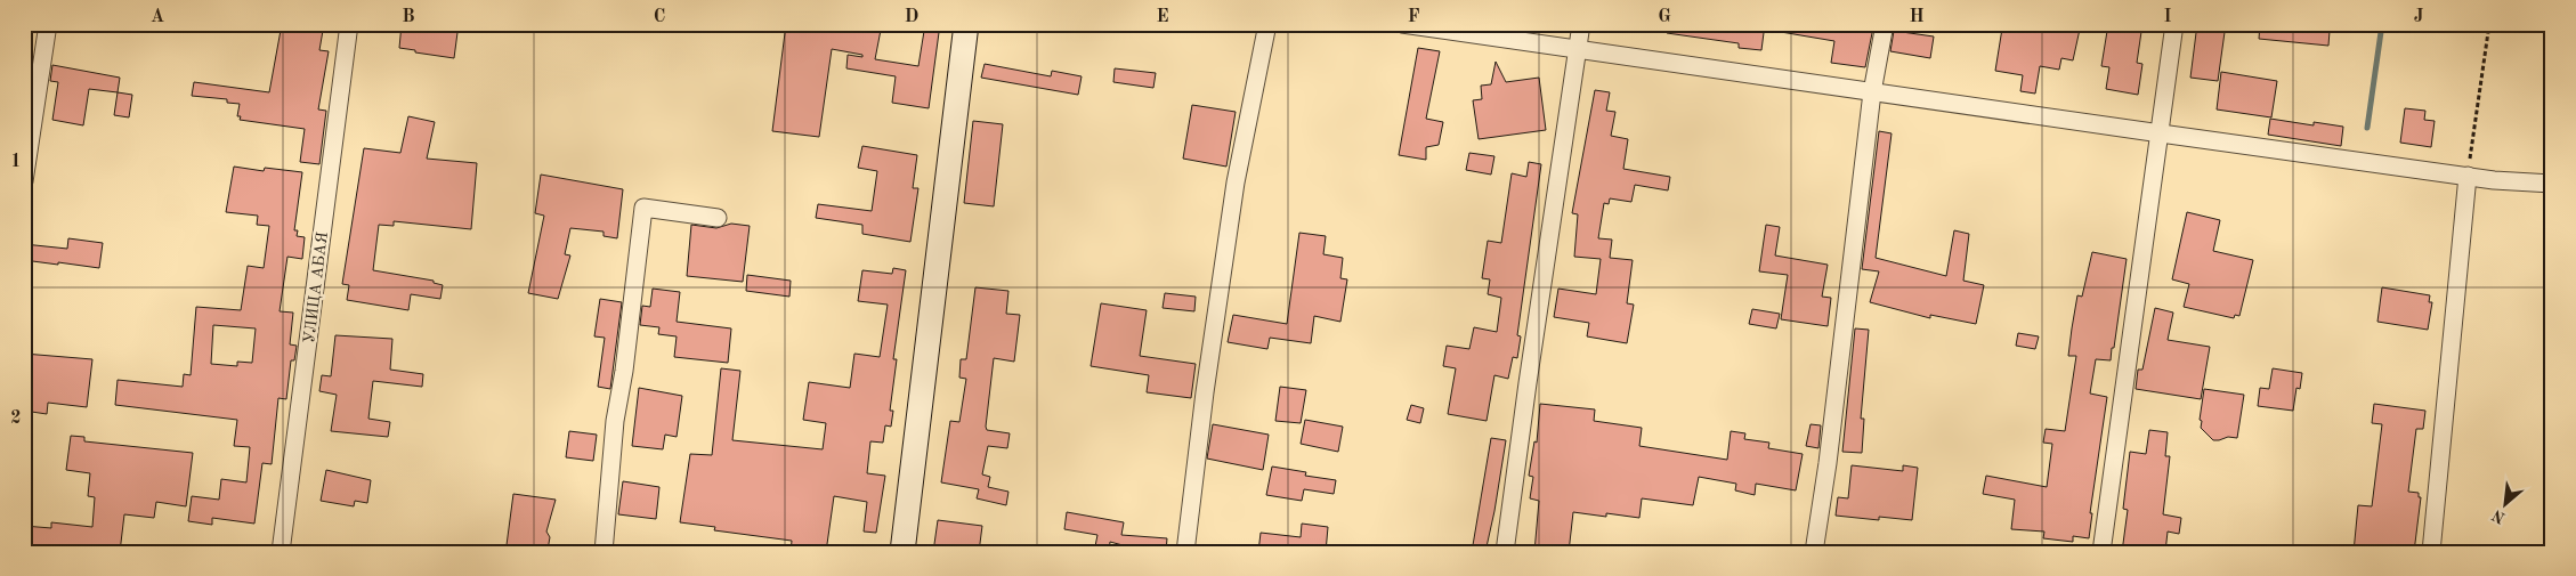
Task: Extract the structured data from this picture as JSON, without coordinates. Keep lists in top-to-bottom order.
{
  "streets": {
    "street": ["УЛИЦА АБАЯ"]
  },
  "north": "bottom left",
  "grid": {
    "columns": [
      "A",
      "B",
      "C",
      "D",
      "E",
      "F",
      "G",
      "H",
      "I",
      "J"
    ],
    "rows": ["1", "2"]
  }
}
